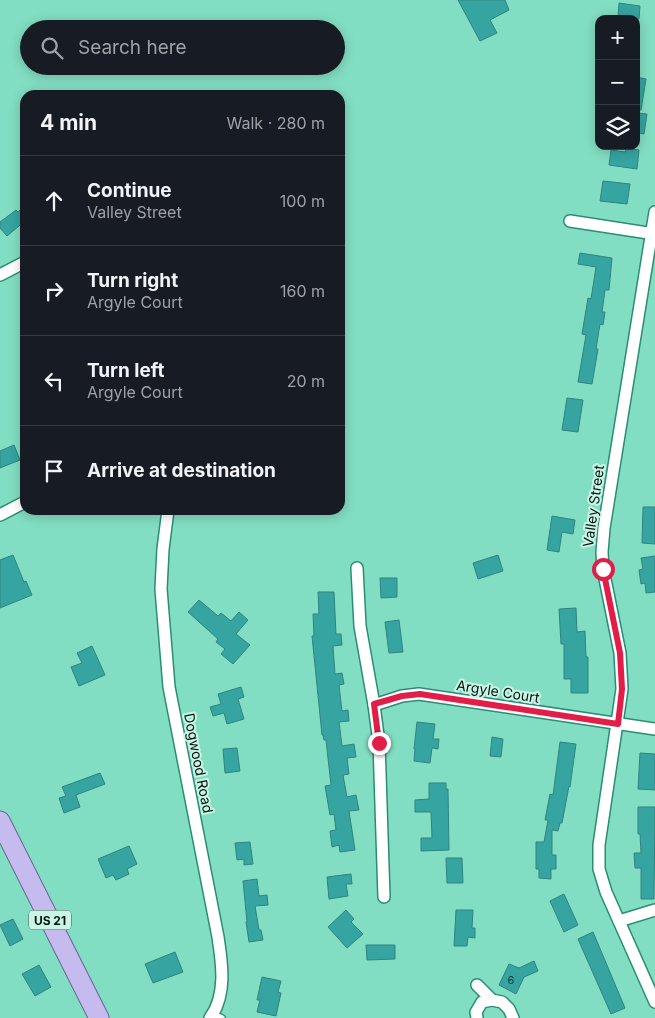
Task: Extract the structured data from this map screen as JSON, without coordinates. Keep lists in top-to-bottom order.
{
  "streets": {
    "main road": ["US 21"],
    "street": ["Valley Street", "Argyle Court", "Dogwood Road"]
  },
  "crossings": [
    ["Valley Street", "Argyle Court"]
  ],
  "house_numbers": ["6"],
  "page": {
    "map_buttons": ["+", "−"],
    "search": "Search here",
    "heading": ["4 min", "Walk · 280 m"],
    "list": [
      ["Continue", "Valley Street", "100 m"],
      ["Turn right", "Argyle Court", "160 m"],
      ["Turn left", "Argyle Court", "20 m"],
      "Arrive at destination"
    ]
  }
}
